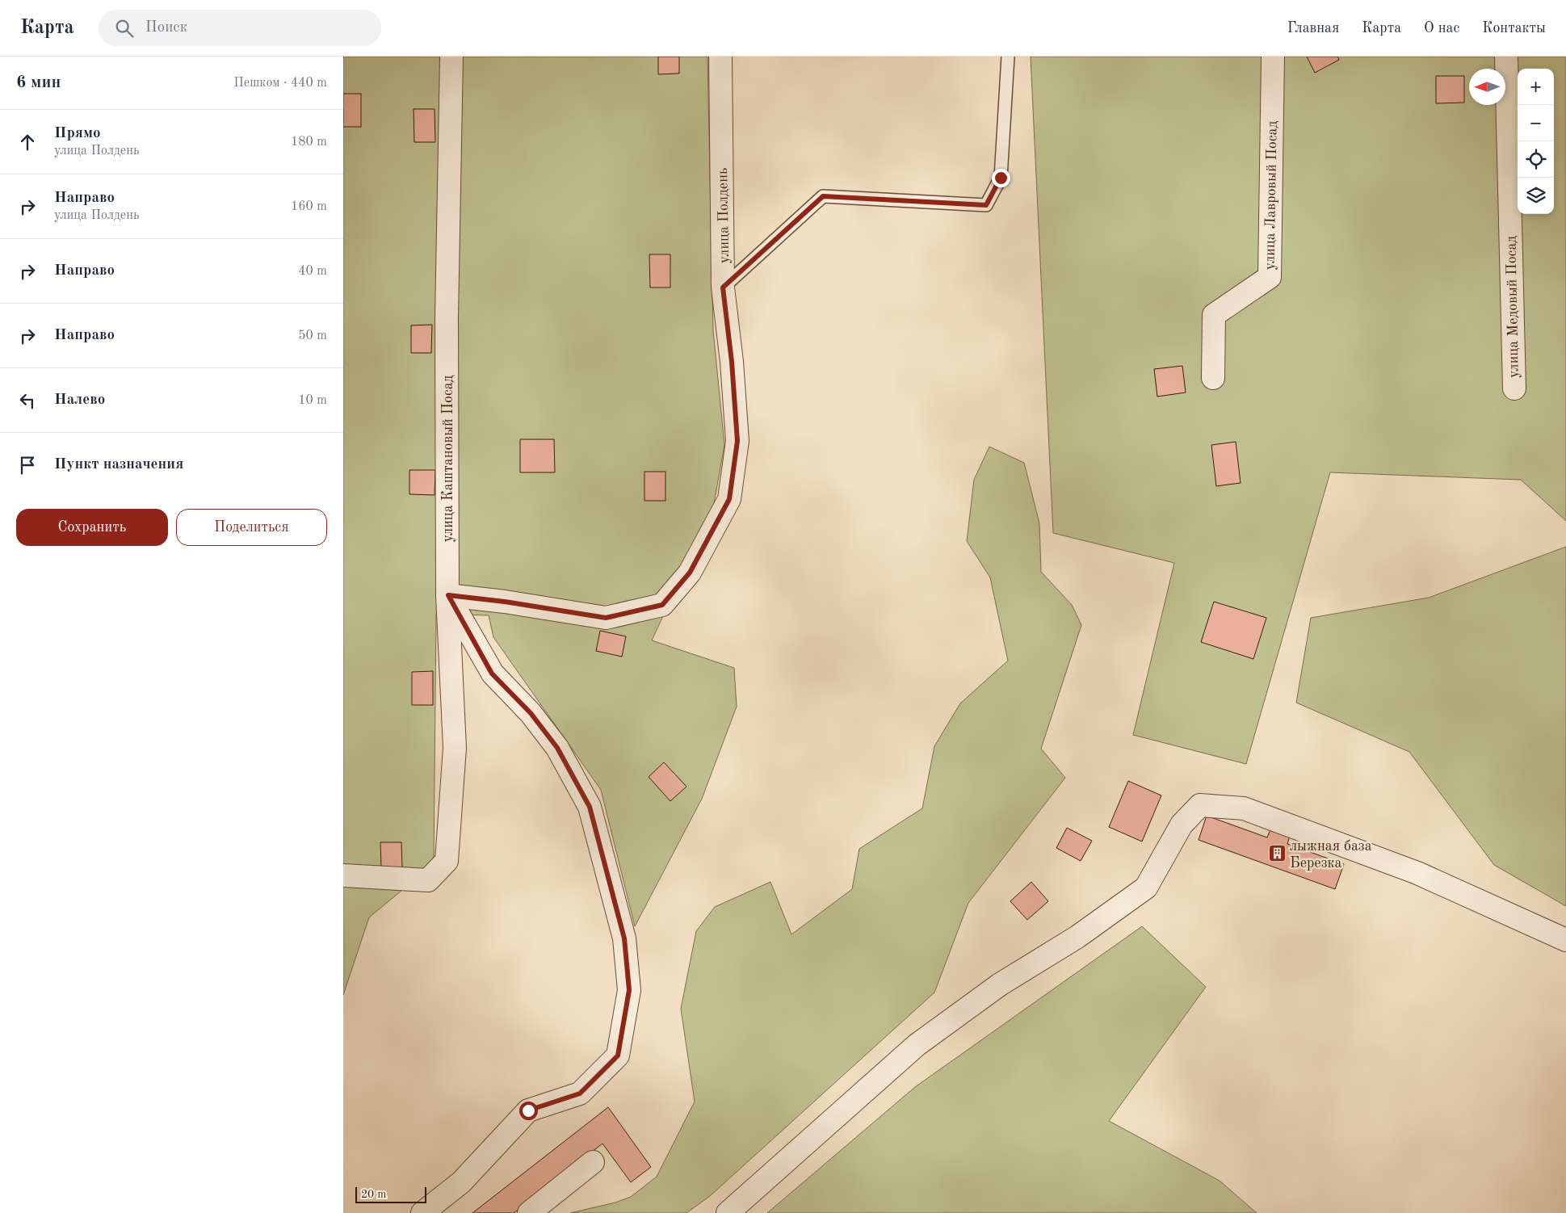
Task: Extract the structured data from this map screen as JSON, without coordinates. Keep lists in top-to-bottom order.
{
  "streets": {
    "street": [
      "улица Лавровый Посад",
      "улица Полдень",
      "улица Медовый Посад",
      "улица Каштановый Посад"
    ]
  },
  "crossings": [
    ["улица Полдень", "улица Каштановый Посад"]
  ],
  "places": {
    "building": ["лыжная база Березка"]
  },
  "scale_bar": "20 m",
  "north": "left",
  "page": {
    "header": "Карта",
    "search": "Поиск",
    "nav": [
      "Главная",
      "Карта",
      "О нас",
      "Контакты"
    ],
    "heading": ["6 мин", "Пешком · 440 m"],
    "map_buttons": ["+", "−"],
    "list": [
      ["Прямо", "улица Полдень", "180 m"],
      ["Направо", "улица Полдень", "160 m"],
      ["Направо", "40 m"],
      ["Направо", "50 m"],
      ["Налево", "10 m"],
      "Пункт назначения"
    ],
    "buttons": ["Сохранить", "Поделиться"],
    "scale": "20 m"
  }
}
